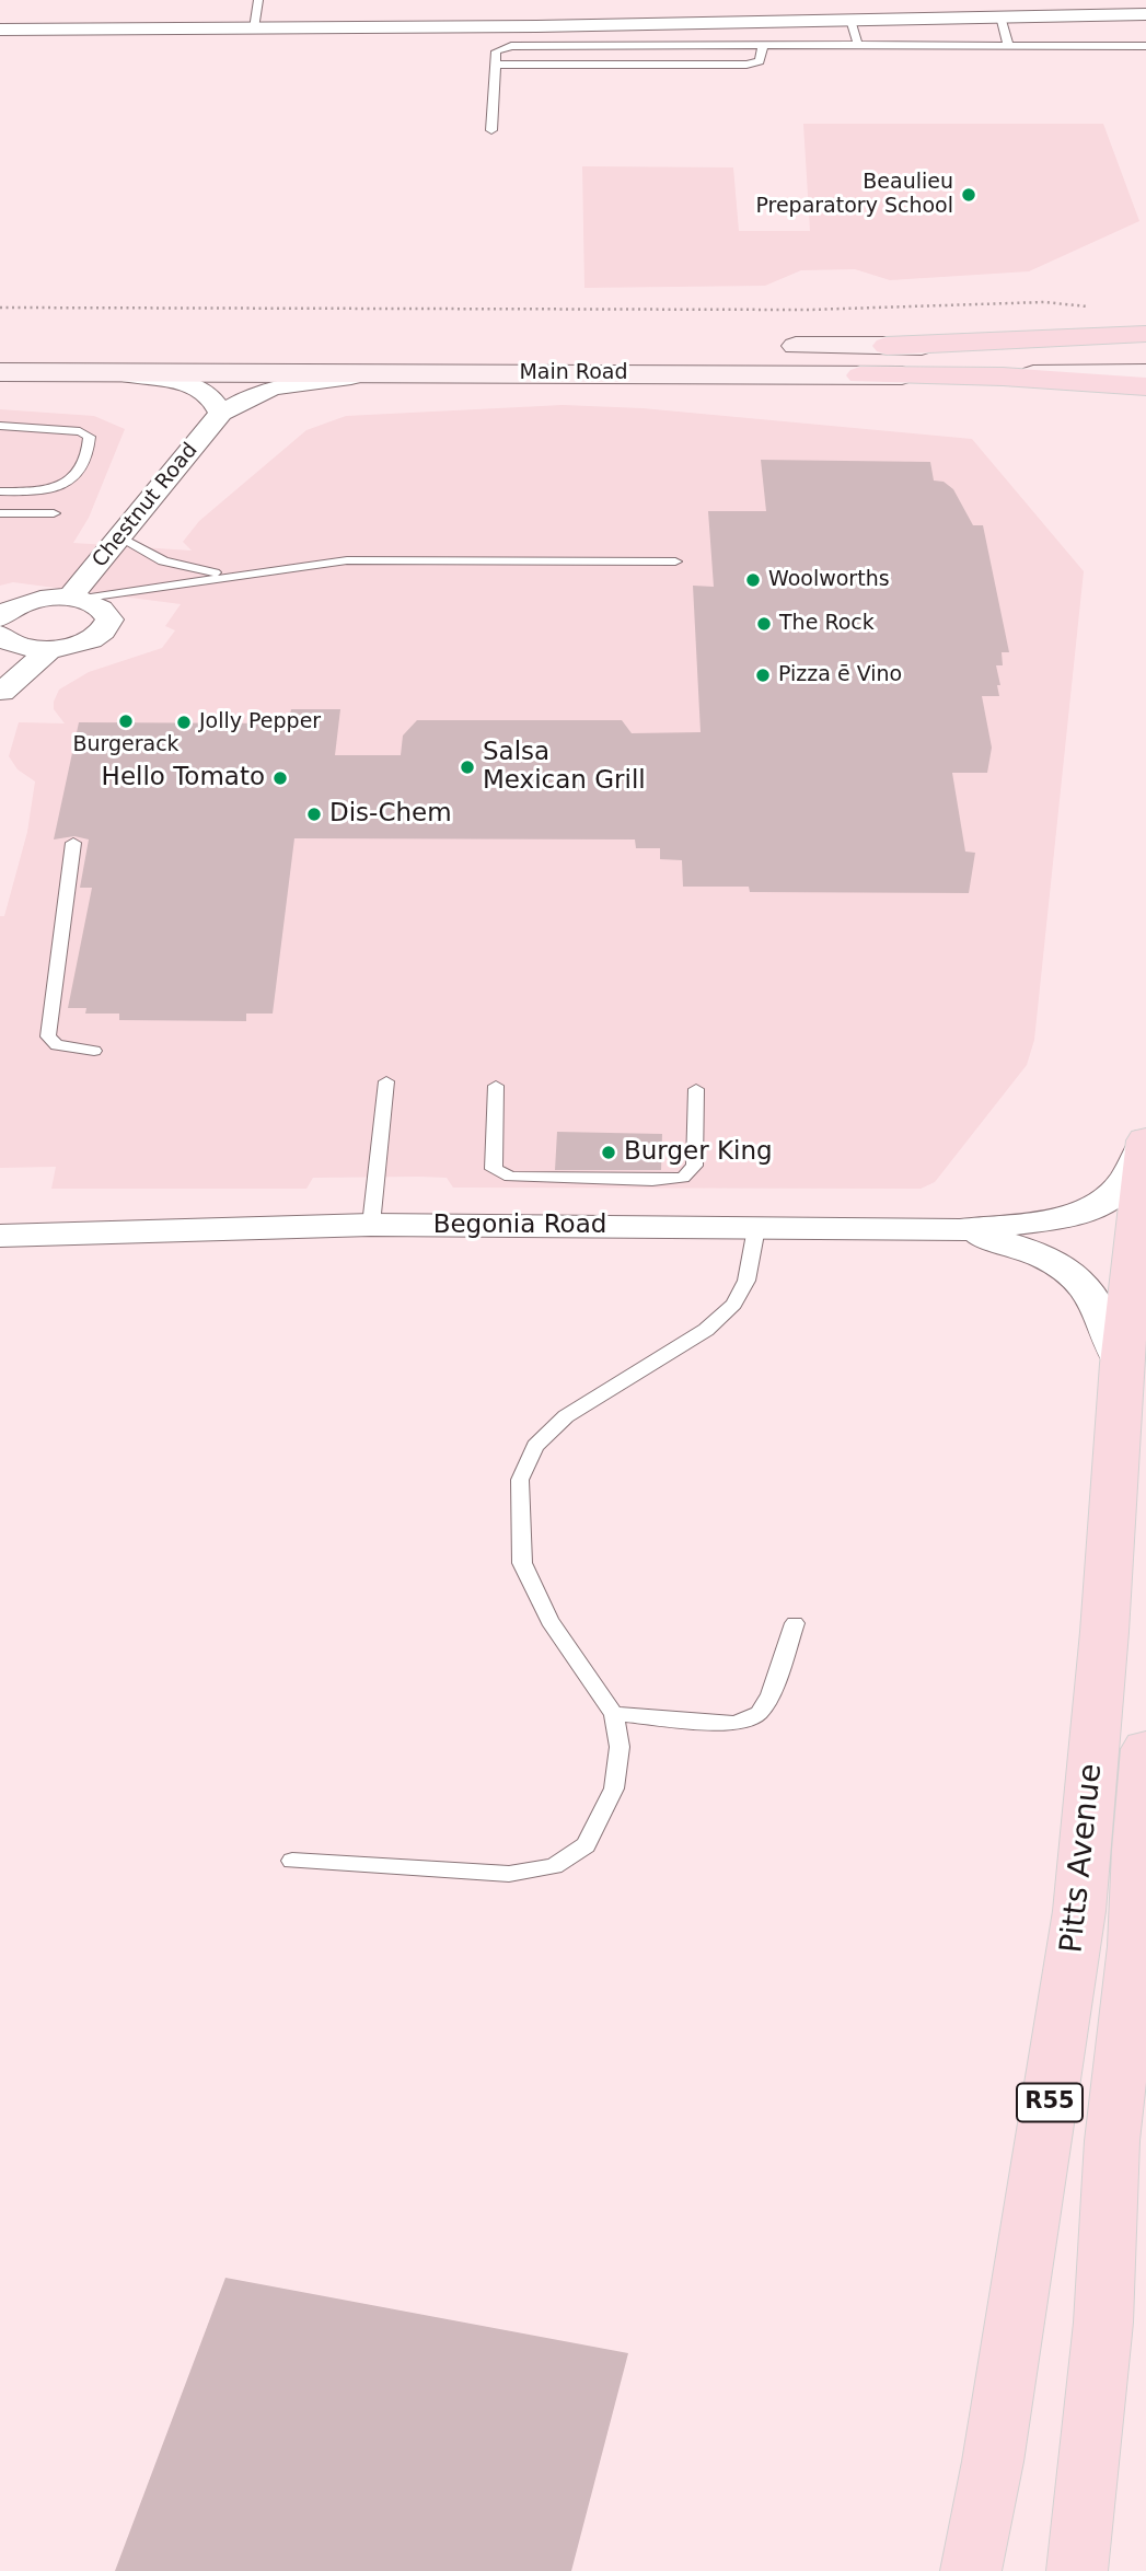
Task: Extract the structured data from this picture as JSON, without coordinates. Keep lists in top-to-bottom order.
{
  "streets": {
    "main road": ["Main Road", "Pitts Avenue", "R55"],
    "street": ["Chestnut Road", "Begonia Road"]
  },
  "crossings": [
    ["Main Road", "Chestnut Road"]
  ],
  "places": [
    "Beaulieu Preparatory School",
    "Woolworths",
    "The Rock",
    "Pizza ē Vino",
    "Burgerack",
    "Jolly Pepper",
    "Salsa Mexican Grill",
    "Hello Tomato",
    "Dis-Chem",
    "Burger King"
  ]
}
